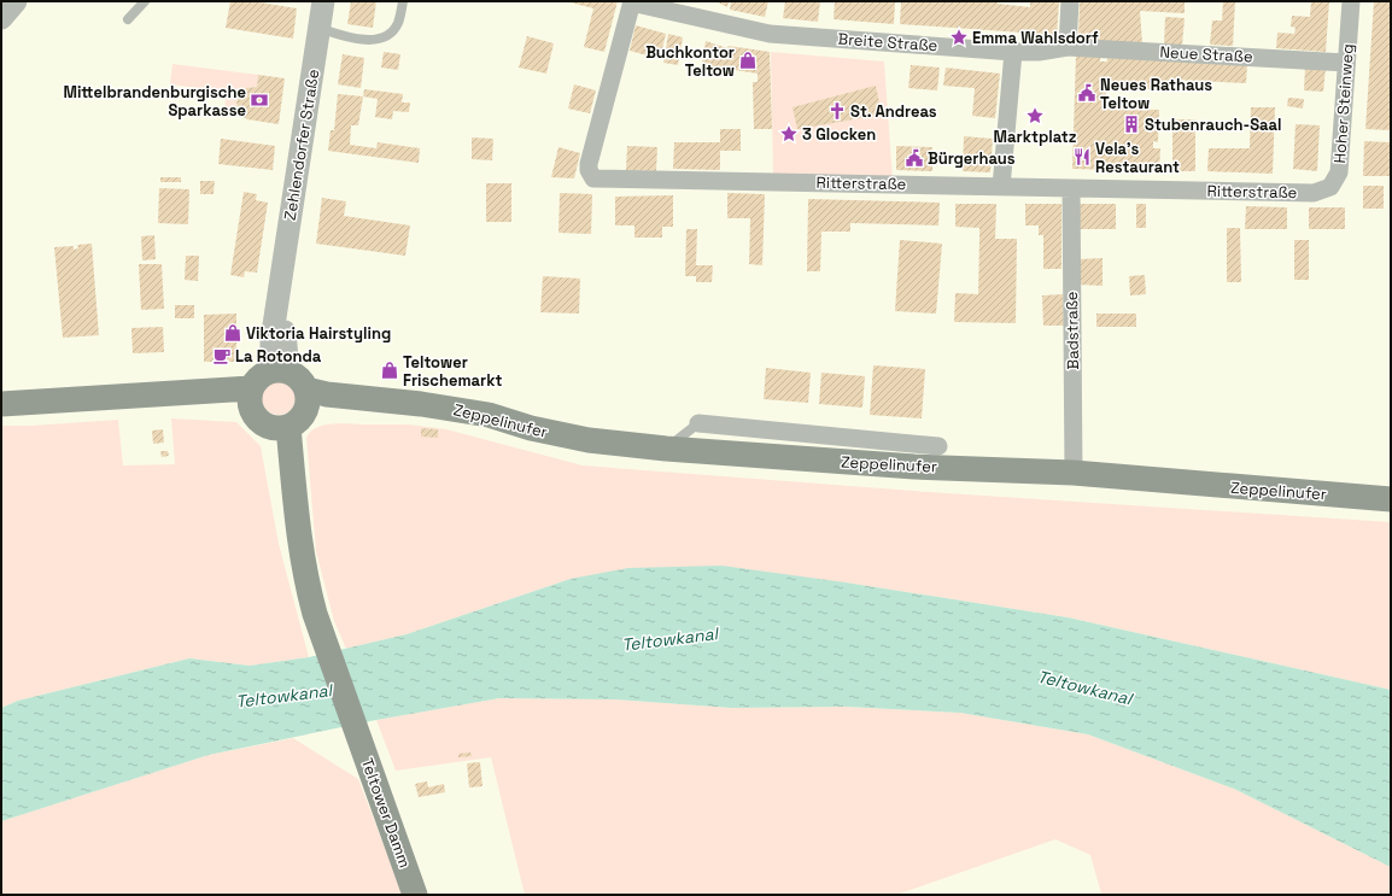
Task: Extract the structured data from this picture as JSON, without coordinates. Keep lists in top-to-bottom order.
{
  "streets": {
    "main road": ["Zeppelinufer", "Teltower Damm"],
    "street": [
      "Breite Straße",
      "Neue Straße",
      "Hoher Steinweg",
      "Zehlendorfer Straße",
      "Ritterstraße",
      "Badstraße"
    ]
  },
  "crossings": [
    ["Breite Straße", "Neue Straße"],
    ["Breite Straße", "Ritterstraße"],
    ["Neue Straße", "Hoher Steinweg"],
    ["Hoher Steinweg", "Ritterstraße"],
    ["Ritterstraße", "Badstraße"],
    ["Badstraße", "Zeppelinufer"],
    ["Zeppelinufer", "Teltower Damm"]
  ],
  "water": ["Teltowkanal"],
  "places": {
    "place": ["Emma Wahlsdorf", "Marktplatz", "3 Glocken"],
    "shop": ["Buchkontor Teltow", "Viktoria Hairstyling", "Teltower Frischemarkt"],
    "public building": ["Neues Rathaus Teltow", "Bürgerhaus"],
    "bank": ["Mittelbrandenburgische Sparkasse"],
    "church": ["St. Andreas"],
    "building": ["Stubenrauch-Saal"],
    "restaurant": ["Vela's Restaurant"],
    "cafe": ["La Rotonda"]
  }
}
